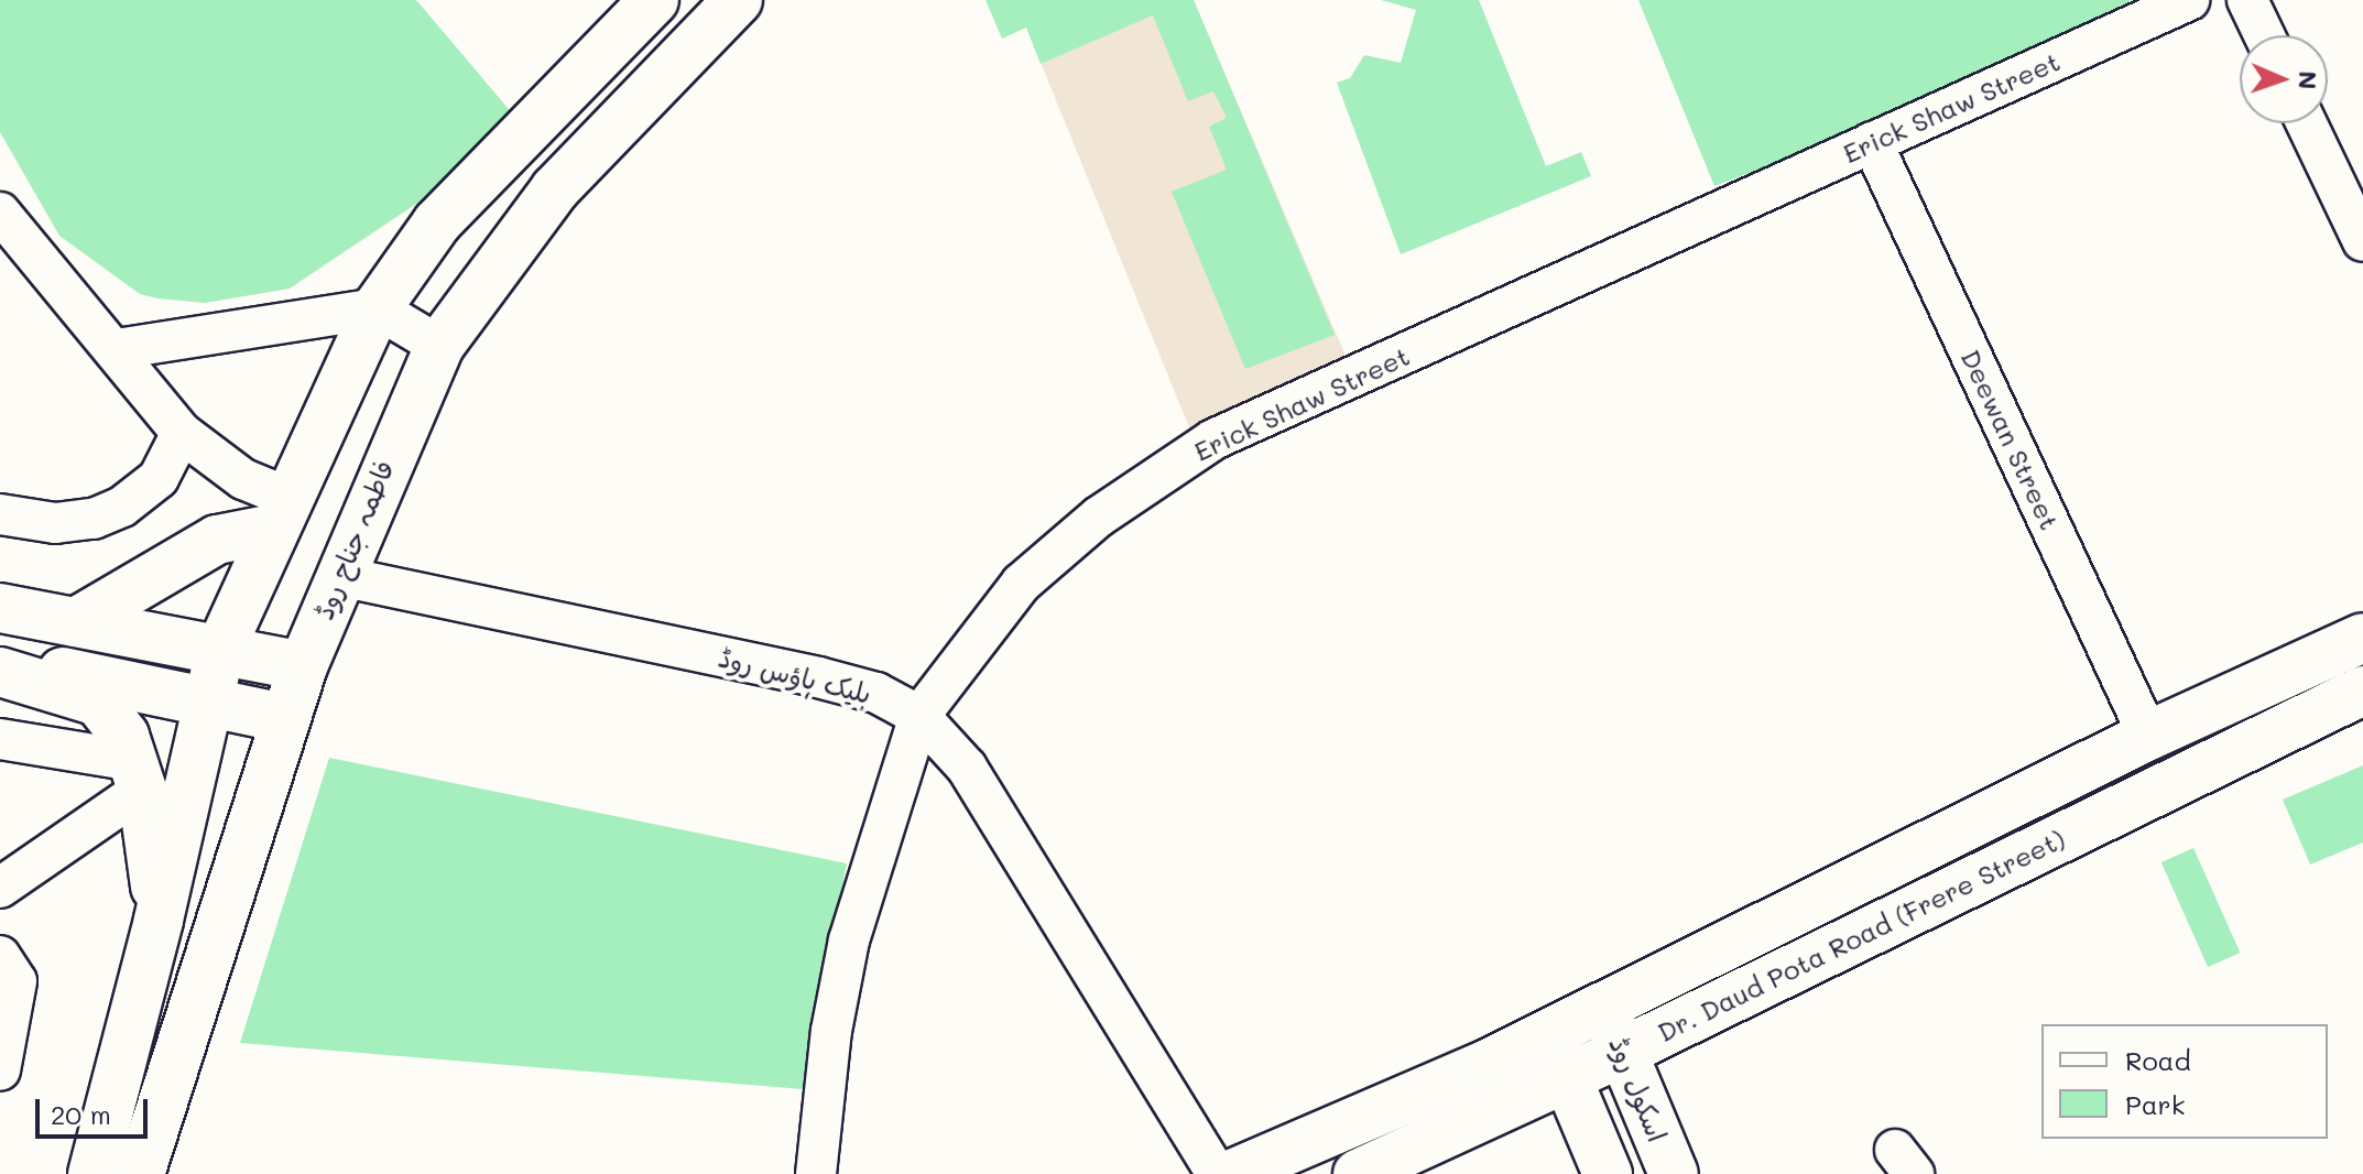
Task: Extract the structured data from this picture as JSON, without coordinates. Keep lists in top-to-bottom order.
{
  "streets": {
    "main road": ["فاطمہ جناح روڈ", "Dr. Daud Pota Road (Frere Street)", "اسکول روڈ"],
    "street": ["Erick Shaw Street", "Deewan Street", "بلیک ہاؤس روڈ"]
  },
  "crossings": [
    ["Erick Shaw Street", "Deewan Street"],
    ["Erick Shaw Street", "بلیک ہاؤس روڈ"],
    ["Deewan Street", "Dr. Daud Pota Road (Frere Street)"],
    ["فاطمہ جناح روڈ", "بلیک ہاؤس روڈ"],
    ["Dr. Daud Pota Road (Frere Street)", "اسکول روڈ"]
  ],
  "legend": ["Road", "Park"],
  "scale_bar": "20 m",
  "north": "right"
}
